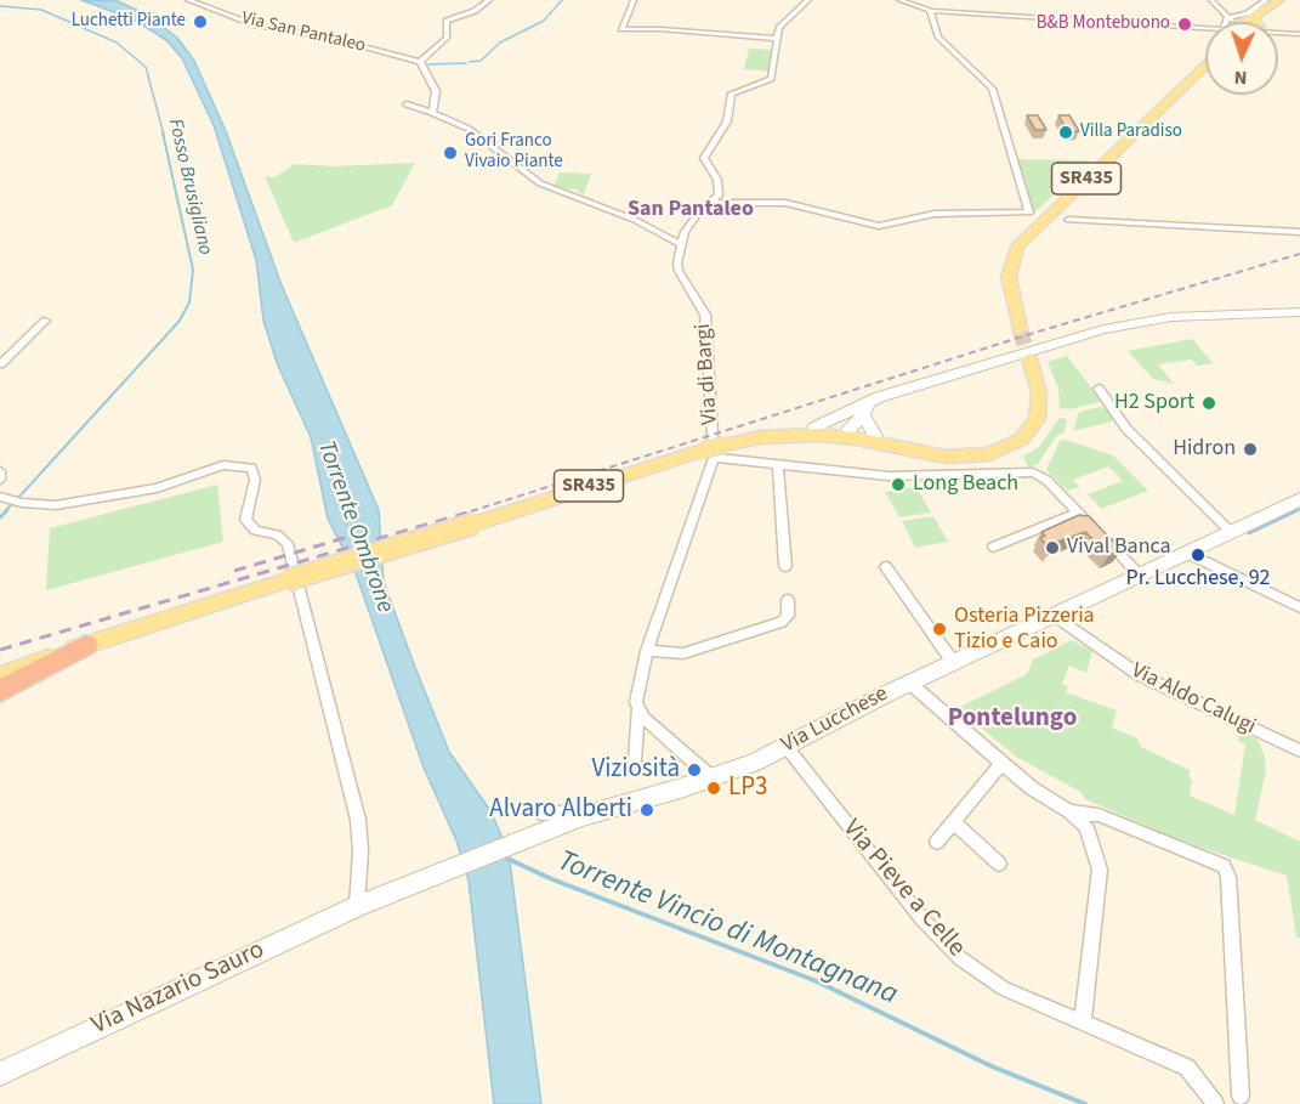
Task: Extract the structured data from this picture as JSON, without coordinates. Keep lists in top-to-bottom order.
{
  "streets": {
    "main road": ["SR435"],
    "street": [
      "Via San Pantaleo",
      "Via di Bargi",
      "Via Aldo Calugi",
      "Via Lucchese",
      "Via Pieve a Celle",
      "Via Nazario Sauro"
    ]
  },
  "crossings": [
    ["SR435", "Via di Bargi"],
    ["Via Aldo Calugi", "Via Lucchese"],
    ["Via Lucchese", "Via Pieve a Celle"],
    ["Via Lucchese", "Via Nazario Sauro"]
  ],
  "districts": ["San Pantaleo", "Pontelungo"],
  "water": ["Fosso Brusigliano", "Torrente Ombrone", "Torrente Vincio di Montagnana"],
  "places": [
    "Luchetti Piante",
    "B&B Montebuono",
    "Villa Paradiso",
    "Gori Franco Vivaio Piante",
    "H2 Sport",
    "Hidron",
    "Long Beach",
    "Vival Banca",
    "Pr. Lucchese, 92",
    "Osteria Pizzeria Tizio e Caio",
    "Viziosità",
    "LP3",
    "Alvaro Alberti"
  ],
  "north": "bottom"
}
